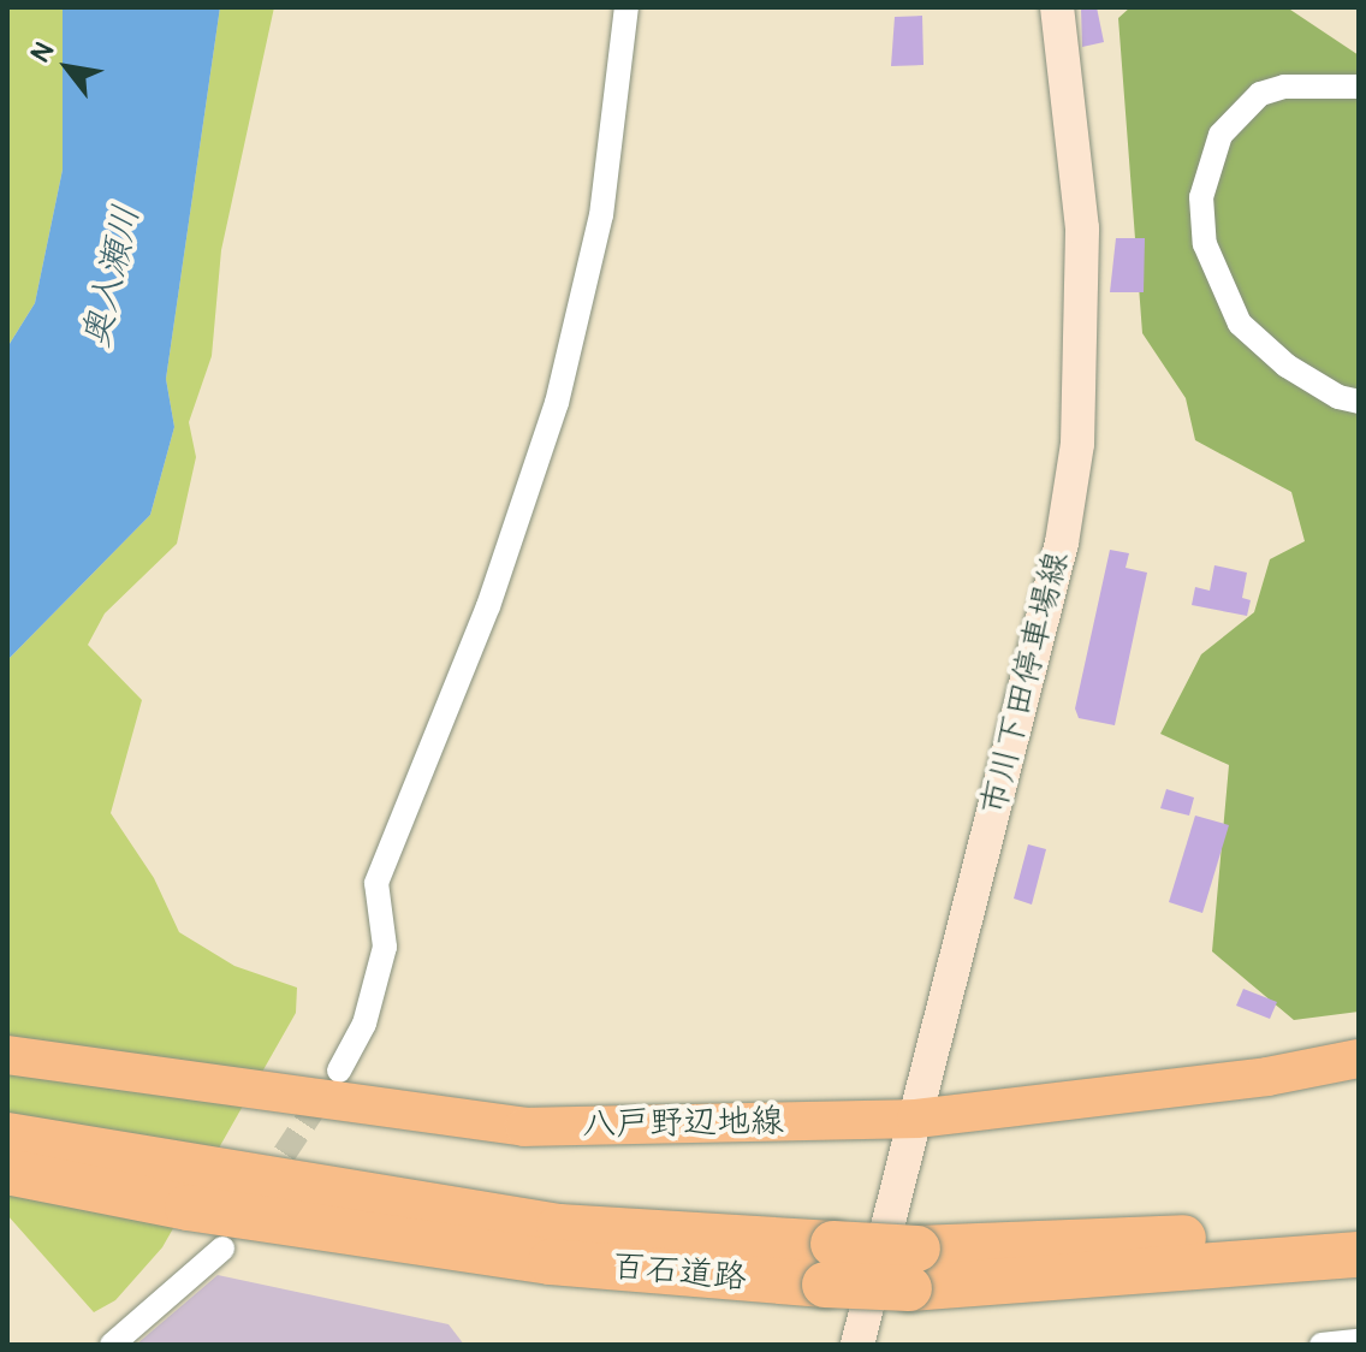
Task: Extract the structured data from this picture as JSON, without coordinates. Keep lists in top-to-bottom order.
{
  "streets": {
    "highway": ["百石道路"],
    "main road": ["市川下田停車場線", "八戸野辺地線"]
  },
  "crossings": [
    ["市川下田停車場線", "八戸野辺地線"]
  ],
  "water": ["奥入瀬川"],
  "north": "top left"
}
